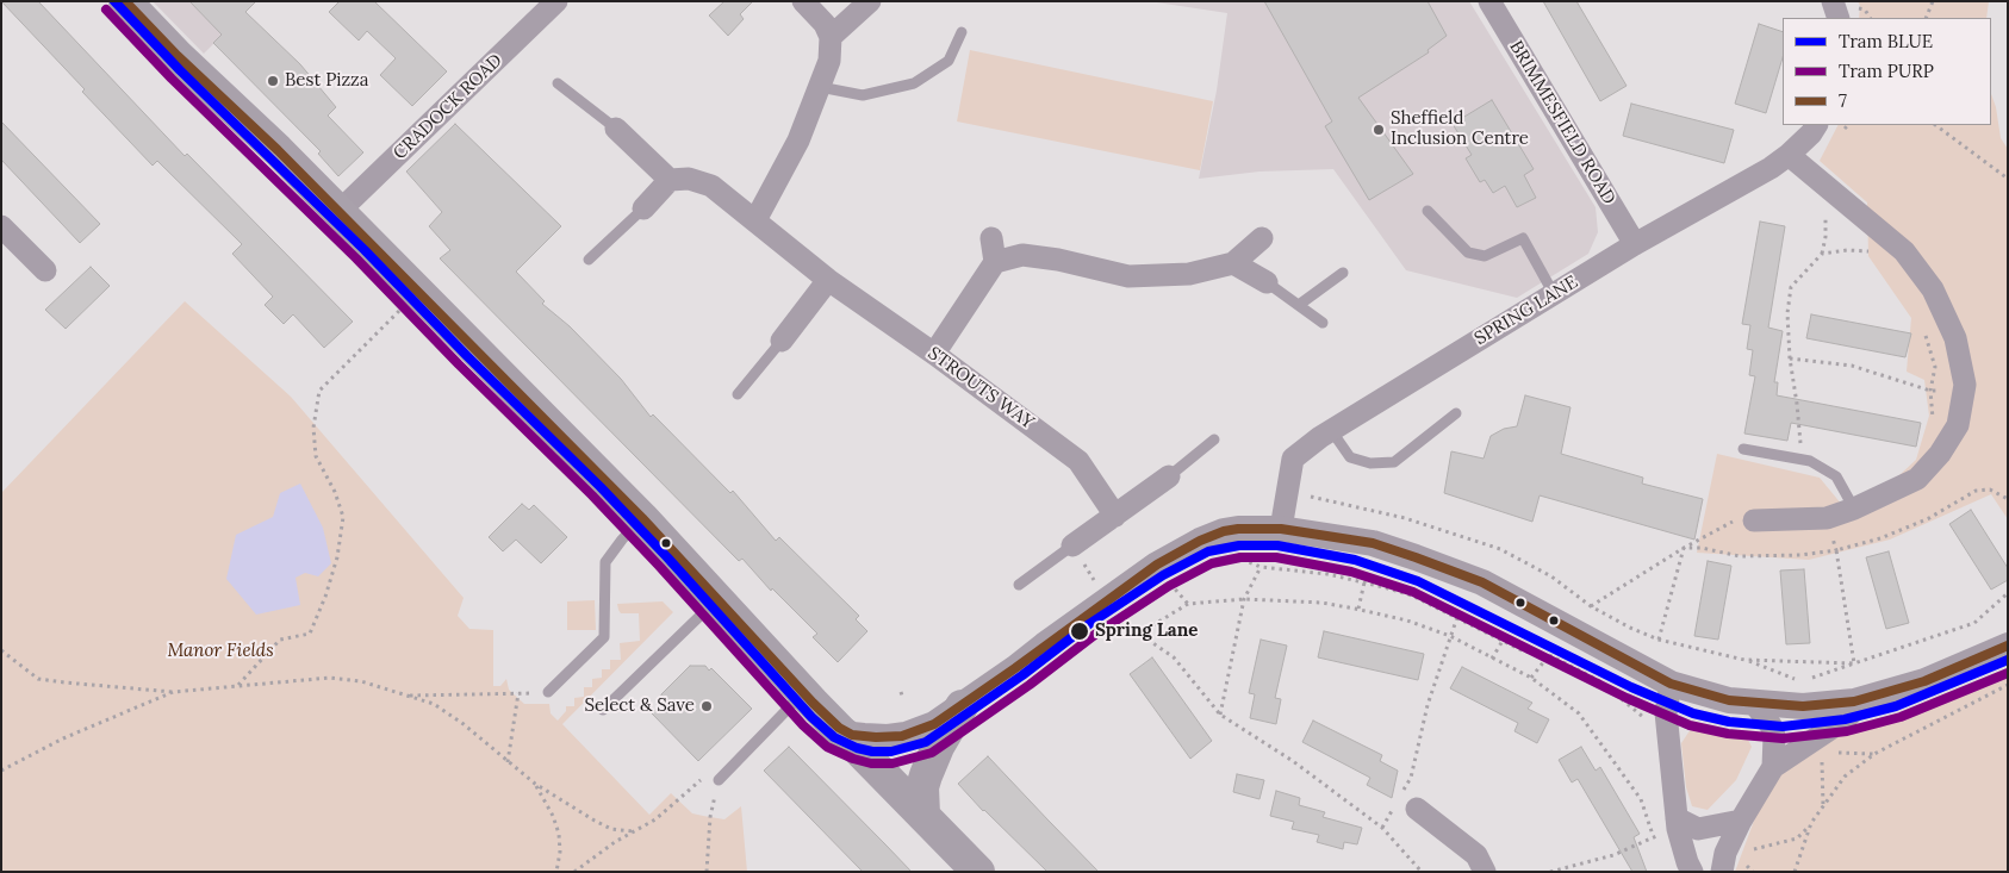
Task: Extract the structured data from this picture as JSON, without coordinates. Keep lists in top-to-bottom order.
{
  "streets": {
    "street": [
      "CRADOCK ROAD",
      "BRIMMESFIELD ROAD",
      "SPRING LANE",
      "STROUTS WAY"
    ]
  },
  "crossings": [
    ["BRIMMESFIELD ROAD", "SPRING LANE"]
  ],
  "parks": ["Manor Fields"],
  "places": [
    "Best Pizza",
    "Sheffield Inclusion Centre",
    "Spring Lane",
    "Select & Save"
  ],
  "lines": ["tram line BLUE", "transit line 7", "tram line PURP"],
  "legend": ["Tram BLUE", "Tram PURP", "7"]
}
